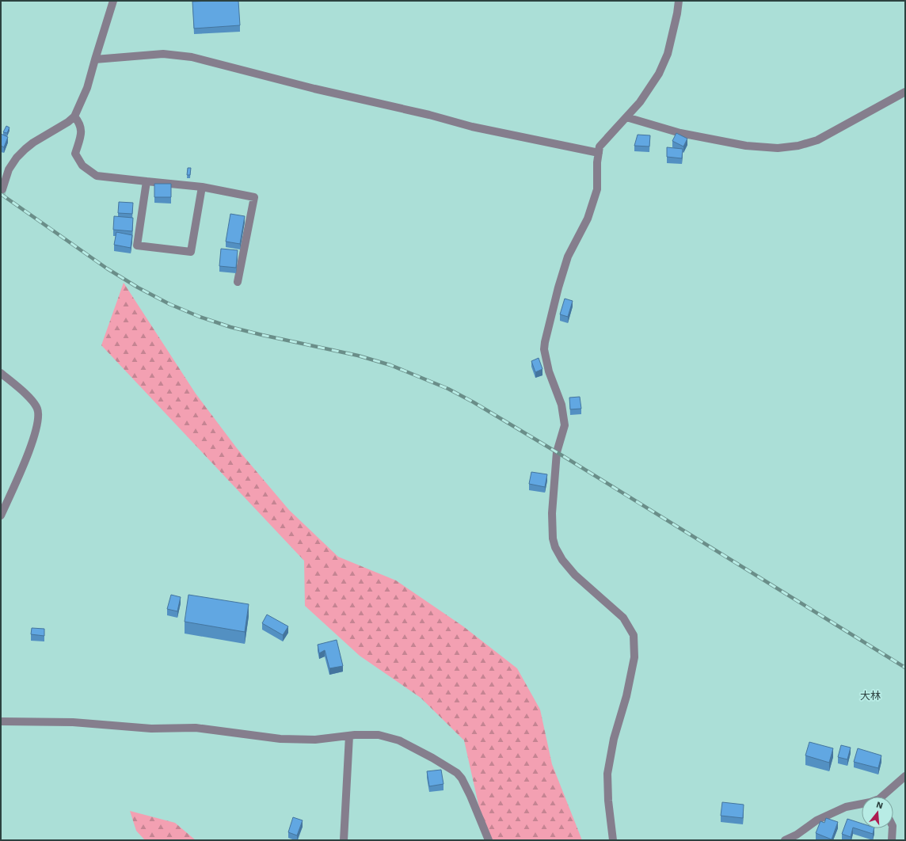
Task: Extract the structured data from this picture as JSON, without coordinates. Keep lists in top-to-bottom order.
{
  "districts": ["大林"],
  "north": "top"
}
